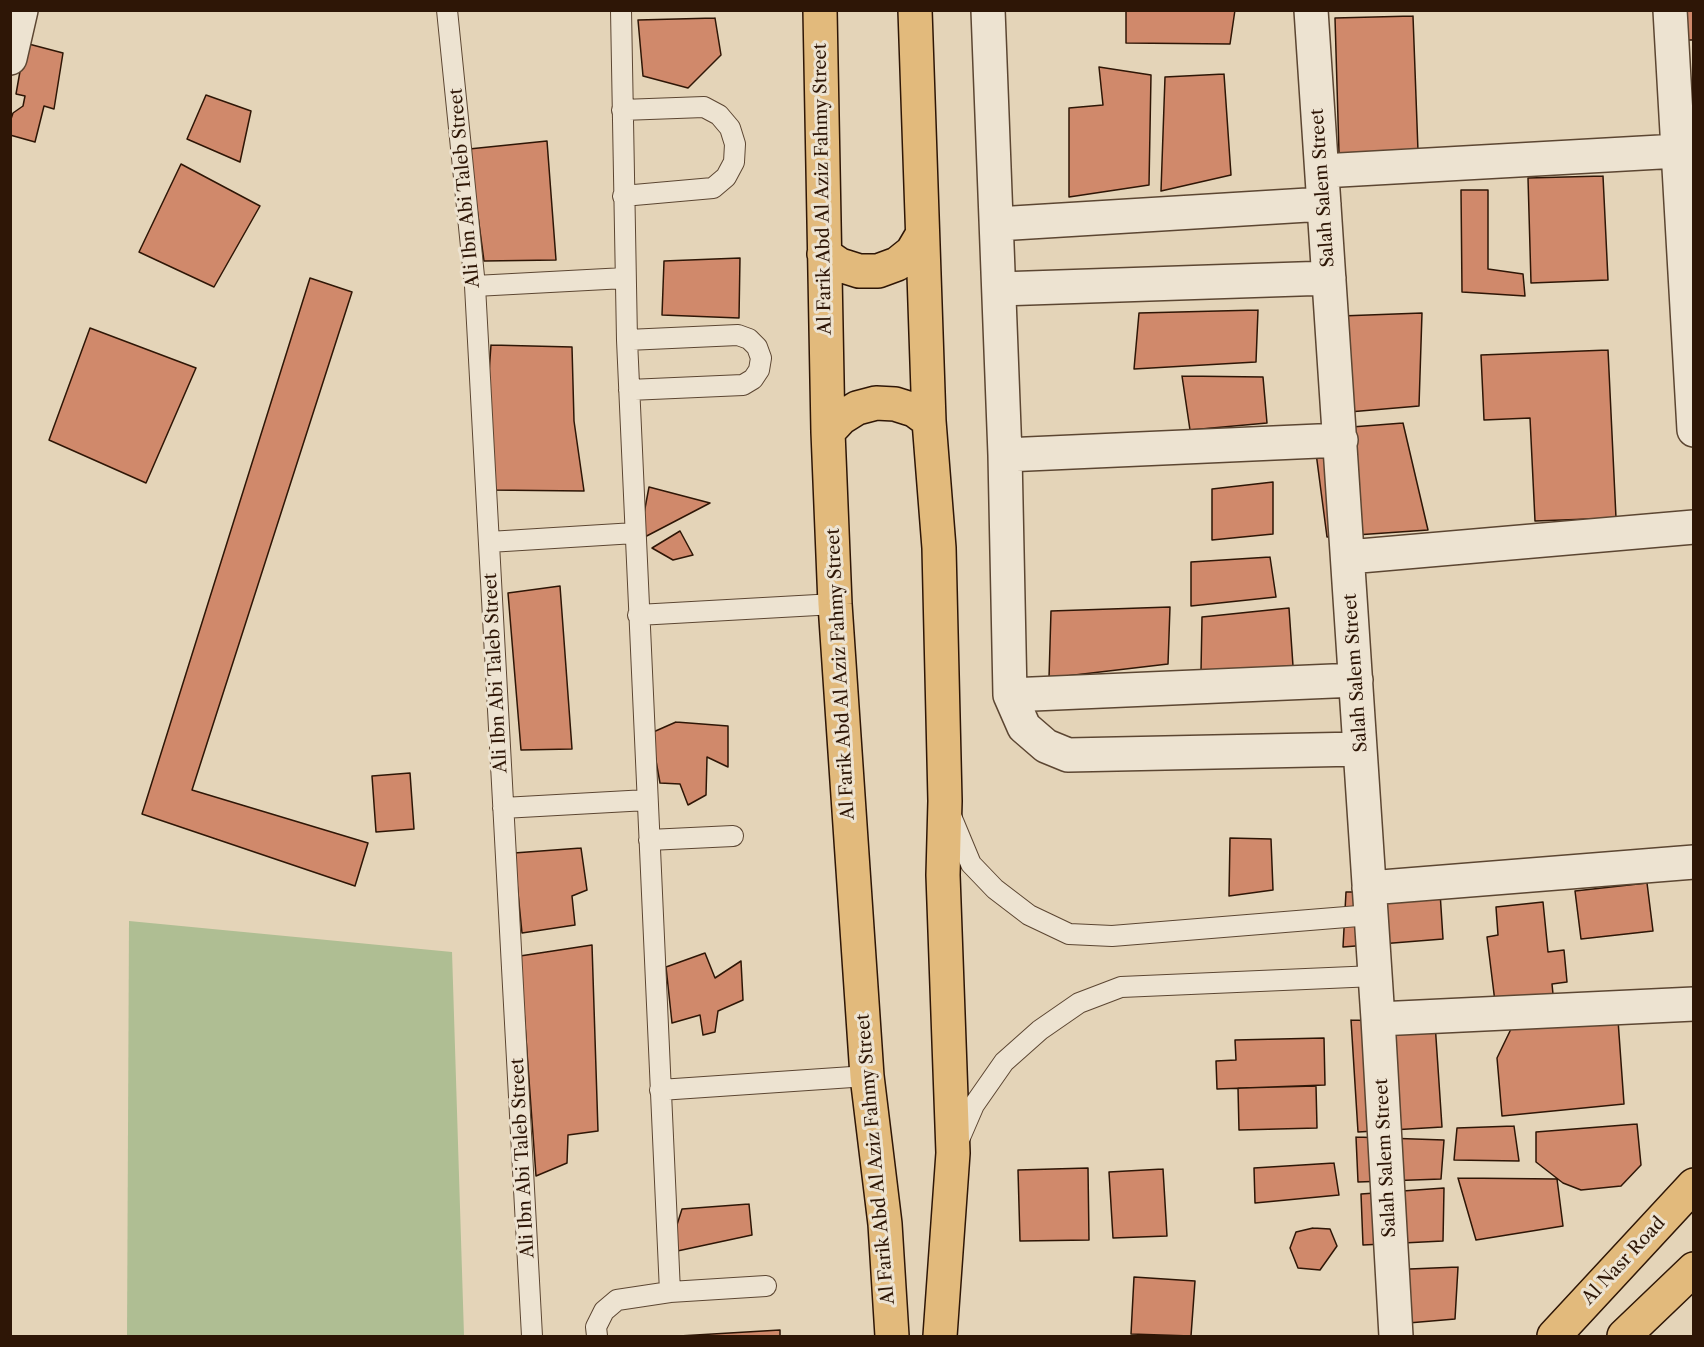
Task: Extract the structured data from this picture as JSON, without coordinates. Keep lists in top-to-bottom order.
{
  "streets": {
    "main road": ["Al Farik Abd Al Aziz Fahmy Street", "Al Nasr Road"],
    "street": ["Salah Salem Street"],
    "lane": ["Ali Ibn Abi Taleb Street"]
  }
}
